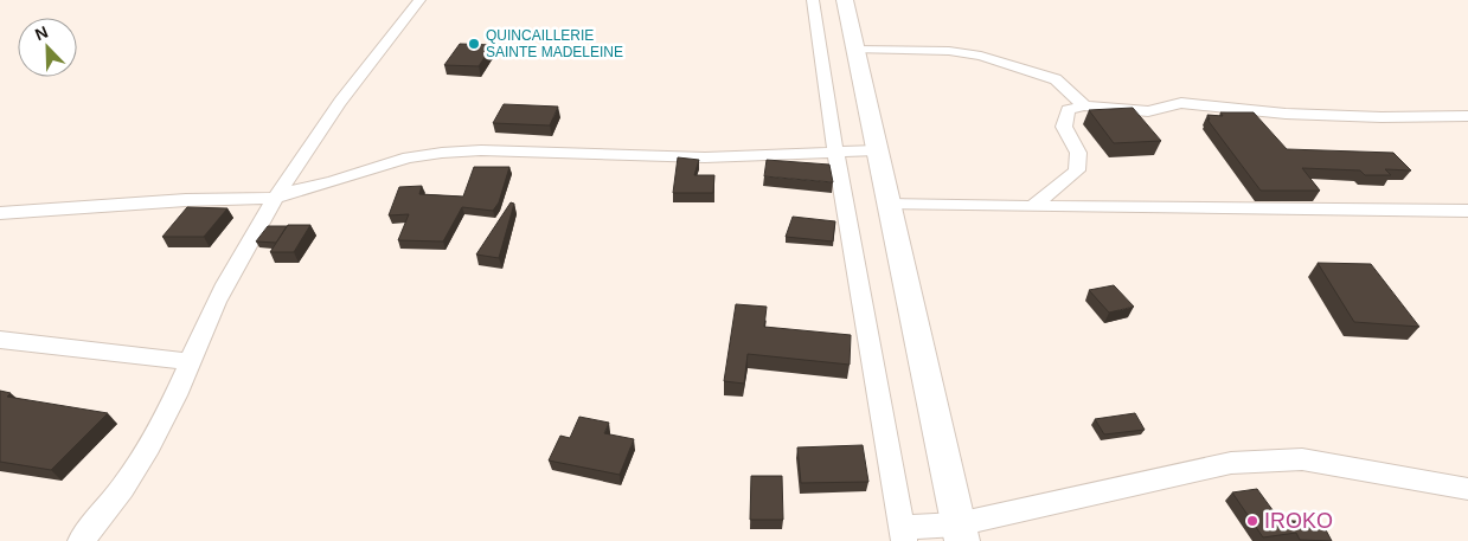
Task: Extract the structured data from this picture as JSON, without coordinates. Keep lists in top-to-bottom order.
{
  "places": ["QUINCAILLERIE SAINTE MADELEINE", "IROKO"],
  "north": "top left"
}
